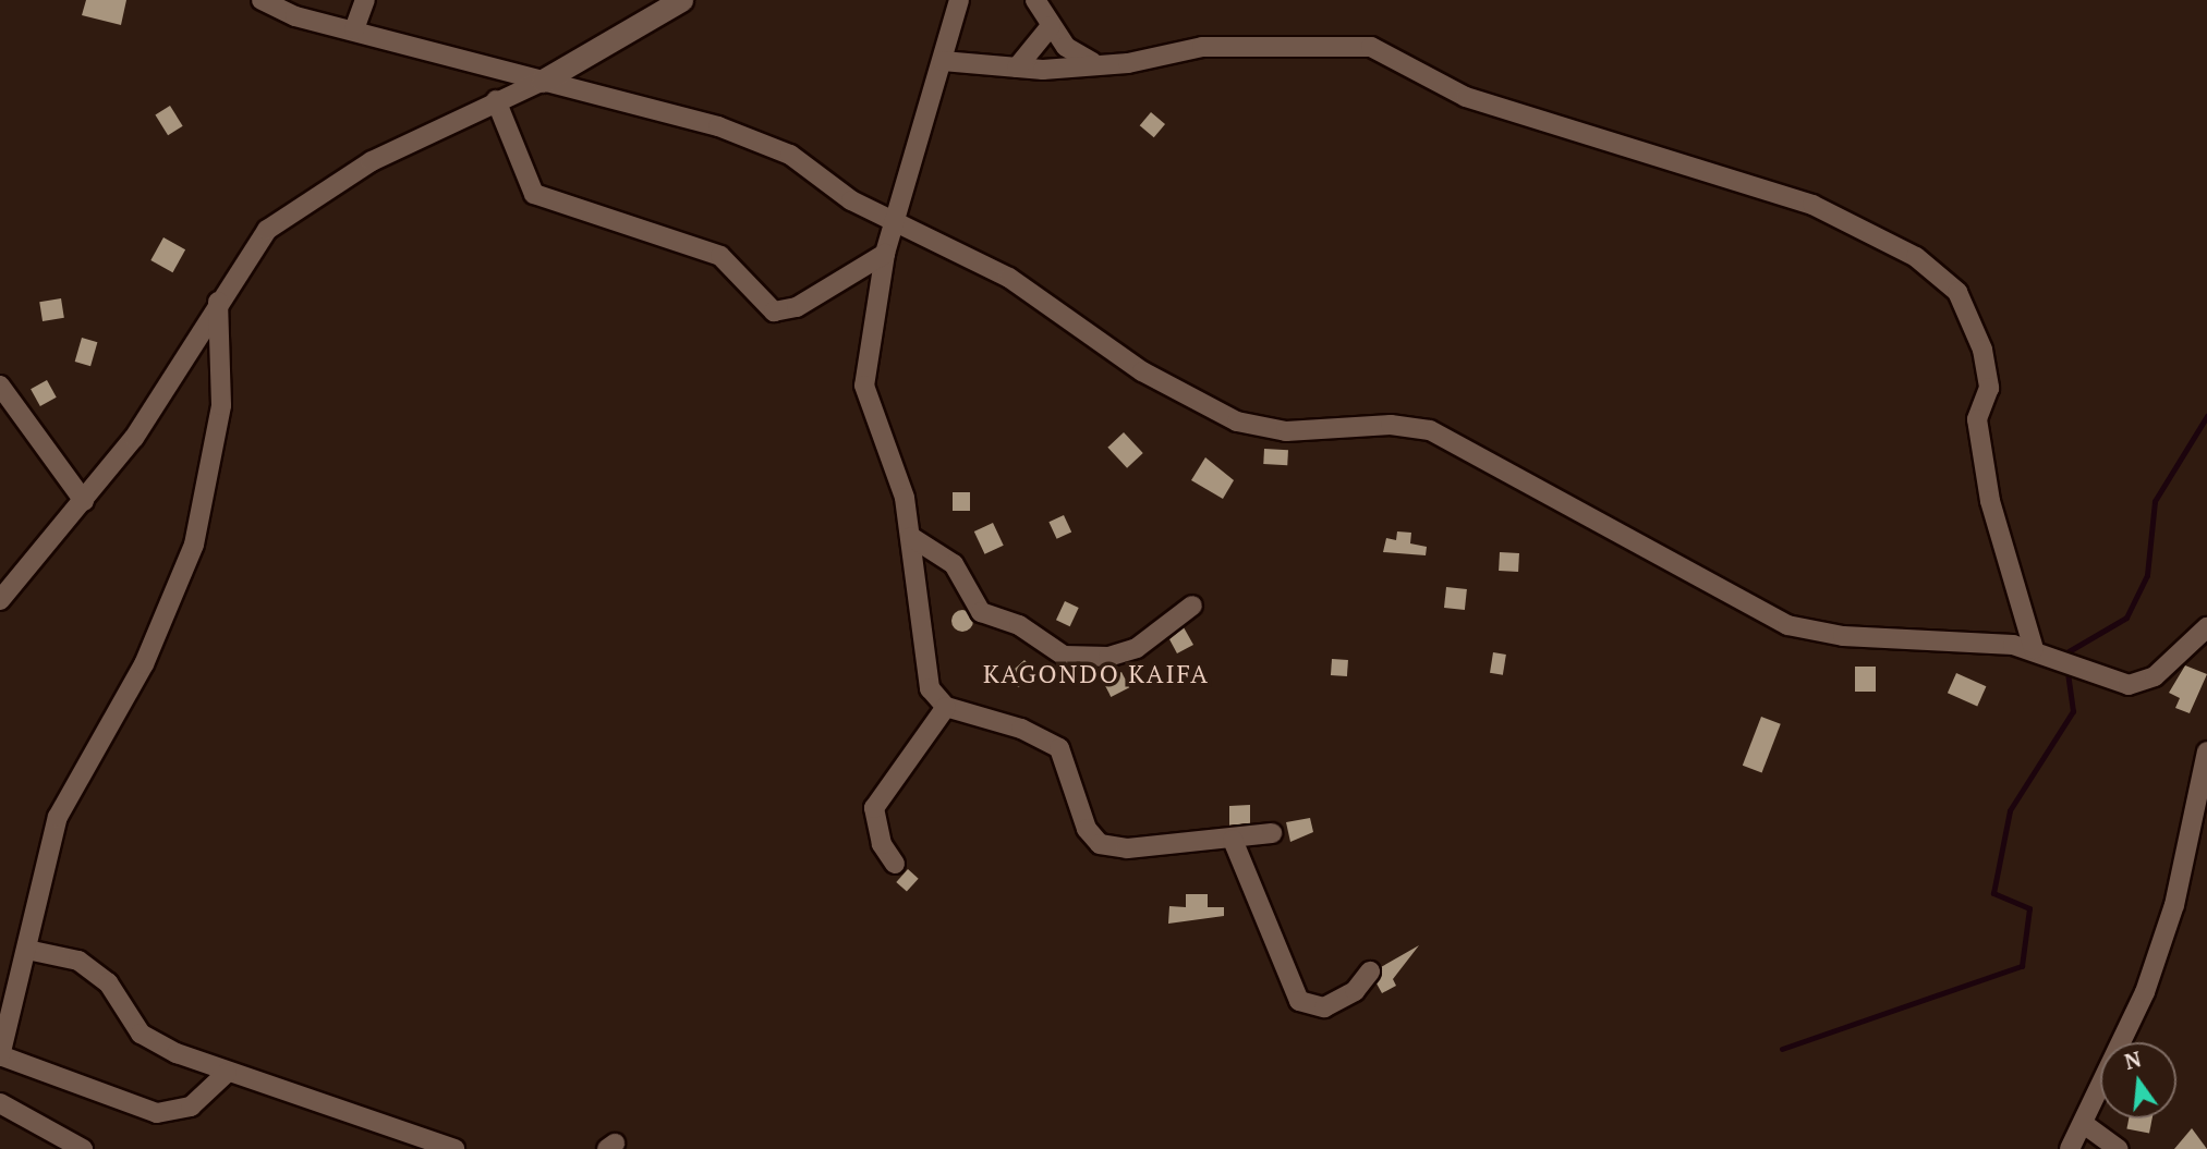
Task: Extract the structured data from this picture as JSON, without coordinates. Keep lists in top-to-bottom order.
{
  "districts": ["KAGONDO KAIFA"],
  "north": "top"
}
